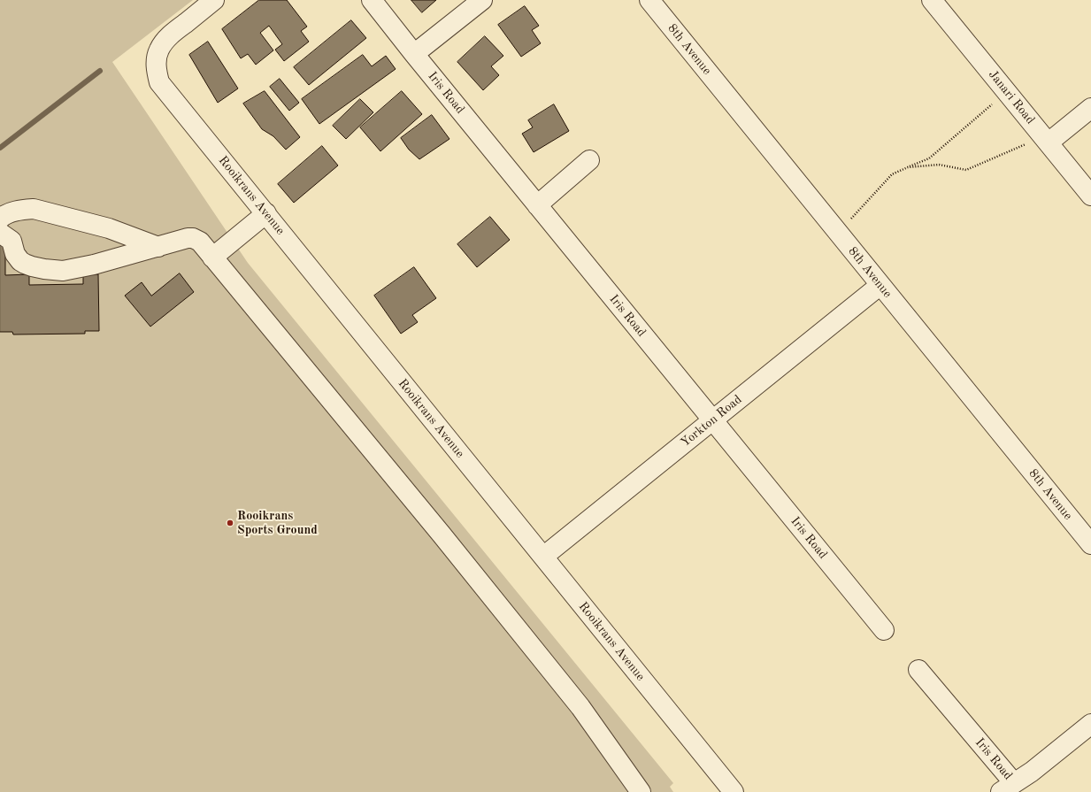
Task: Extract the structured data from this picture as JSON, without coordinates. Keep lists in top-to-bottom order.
{
  "streets": {
    "street": [
      "8th Avenue",
      "Iris Road",
      "Janari Road",
      "Rooikrans Avenue",
      "Yorkton Road"
    ]
  },
  "crossings": [
    ["8th Avenue", "Yorkton Road"],
    ["Iris Road", "Yorkton Road"],
    ["Rooikrans Avenue", "Yorkton Road"]
  ],
  "places": ["Rooikrans Sports Ground"]
}
